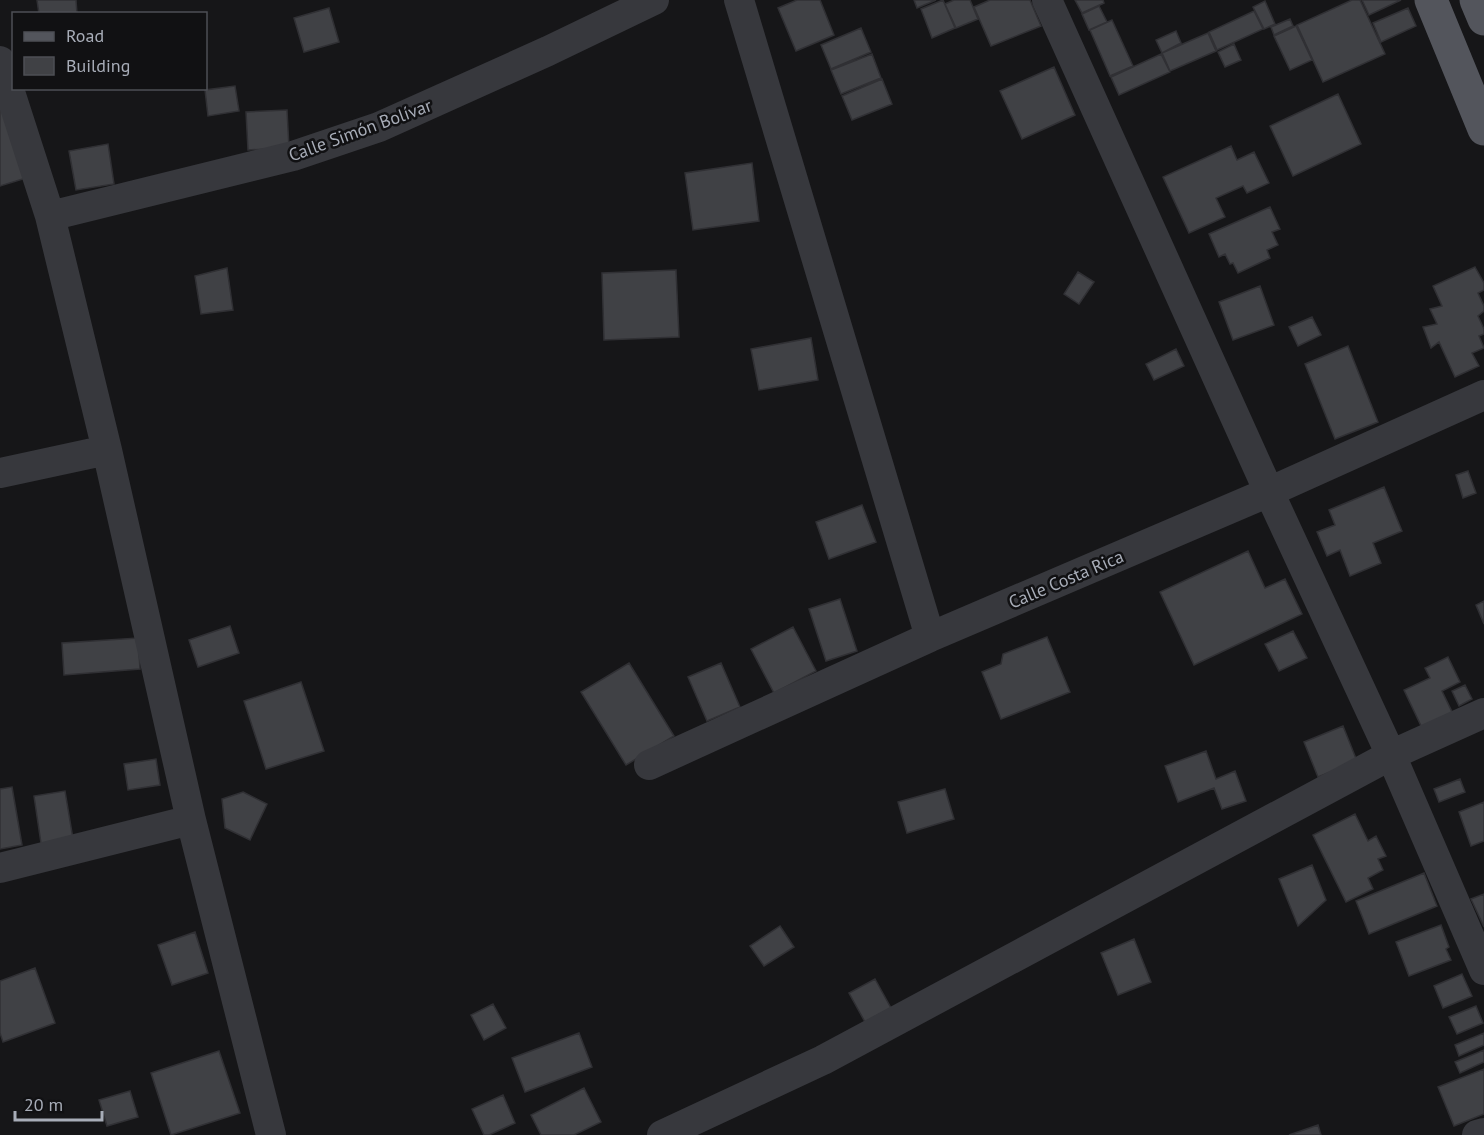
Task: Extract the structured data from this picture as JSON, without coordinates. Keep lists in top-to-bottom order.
{
  "streets": {
    "street": ["Calle Simón Bolívar", "Calle Costa Rica"]
  },
  "legend": ["Road", "Building"],
  "scale_bar": "20 m"
}
